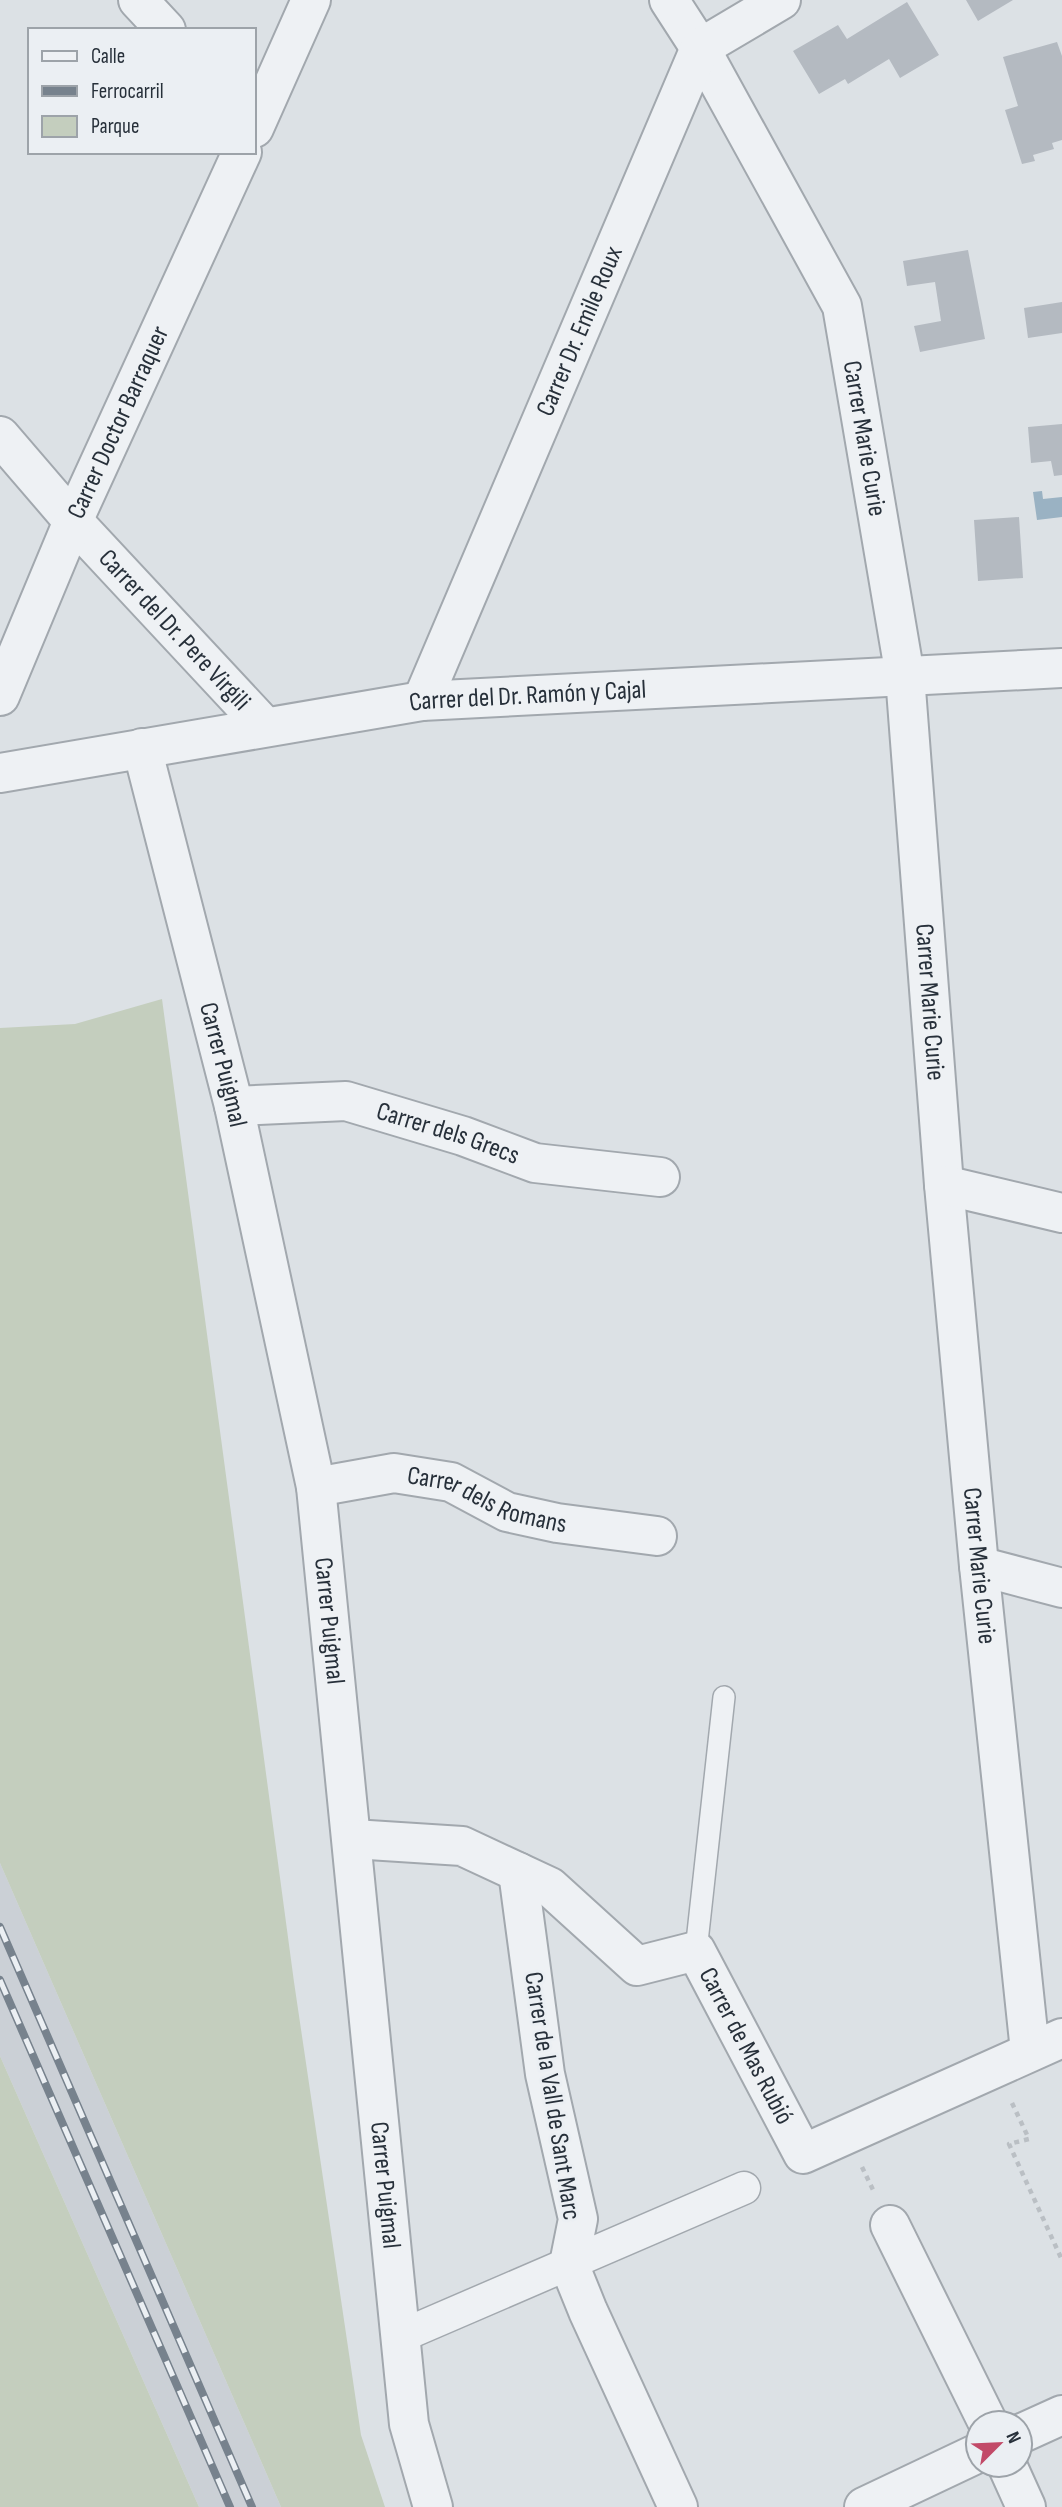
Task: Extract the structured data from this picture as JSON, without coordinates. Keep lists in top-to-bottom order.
{
  "streets": {
    "street": [
      "Carrer Dr. Emile Roux",
      "Carrer Doctor Barraquer",
      "Carrer Marie Curie",
      "Carrer del Dr. Pere Virgili",
      "Carrer del Dr. Ramón y Cajal",
      "Carrer Puigmal",
      "Carrer dels Grecs",
      "Carrer dels Romans",
      "Carrer de Mas Rubió",
      "Carrer de la Vall de Sant Marc"
    ]
  },
  "crossings": [
    ["Carrer Dr. Emile Roux", "Carrer Marie Curie"],
    ["Carrer Dr. Emile Roux", "Carrer del Dr. Ramón y Cajal"],
    ["Carrer Doctor Barraquer", "Carrer del Dr. Pere Virgili"],
    ["Carrer Marie Curie", "Carrer del Dr. Ramón y Cajal"],
    ["Carrer Marie Curie", "Carrer de Mas Rubió"],
    ["Carrer del Dr. Pere Virgili", "Carrer del Dr. Ramón y Cajal"],
    ["Carrer del Dr. Ramón y Cajal", "Carrer Puigmal"],
    ["Carrer Puigmal", "Carrer dels Grecs"],
    ["Carrer Puigmal", "Carrer dels Romans"],
    ["Carrer Puigmal", "Carrer de Mas Rubió"],
    ["Carrer de Mas Rubió", "Carrer de la Vall de Sant Marc"]
  ],
  "legend": ["Calle", "Ferrocarril", "Parque"],
  "north": "top right"
}
